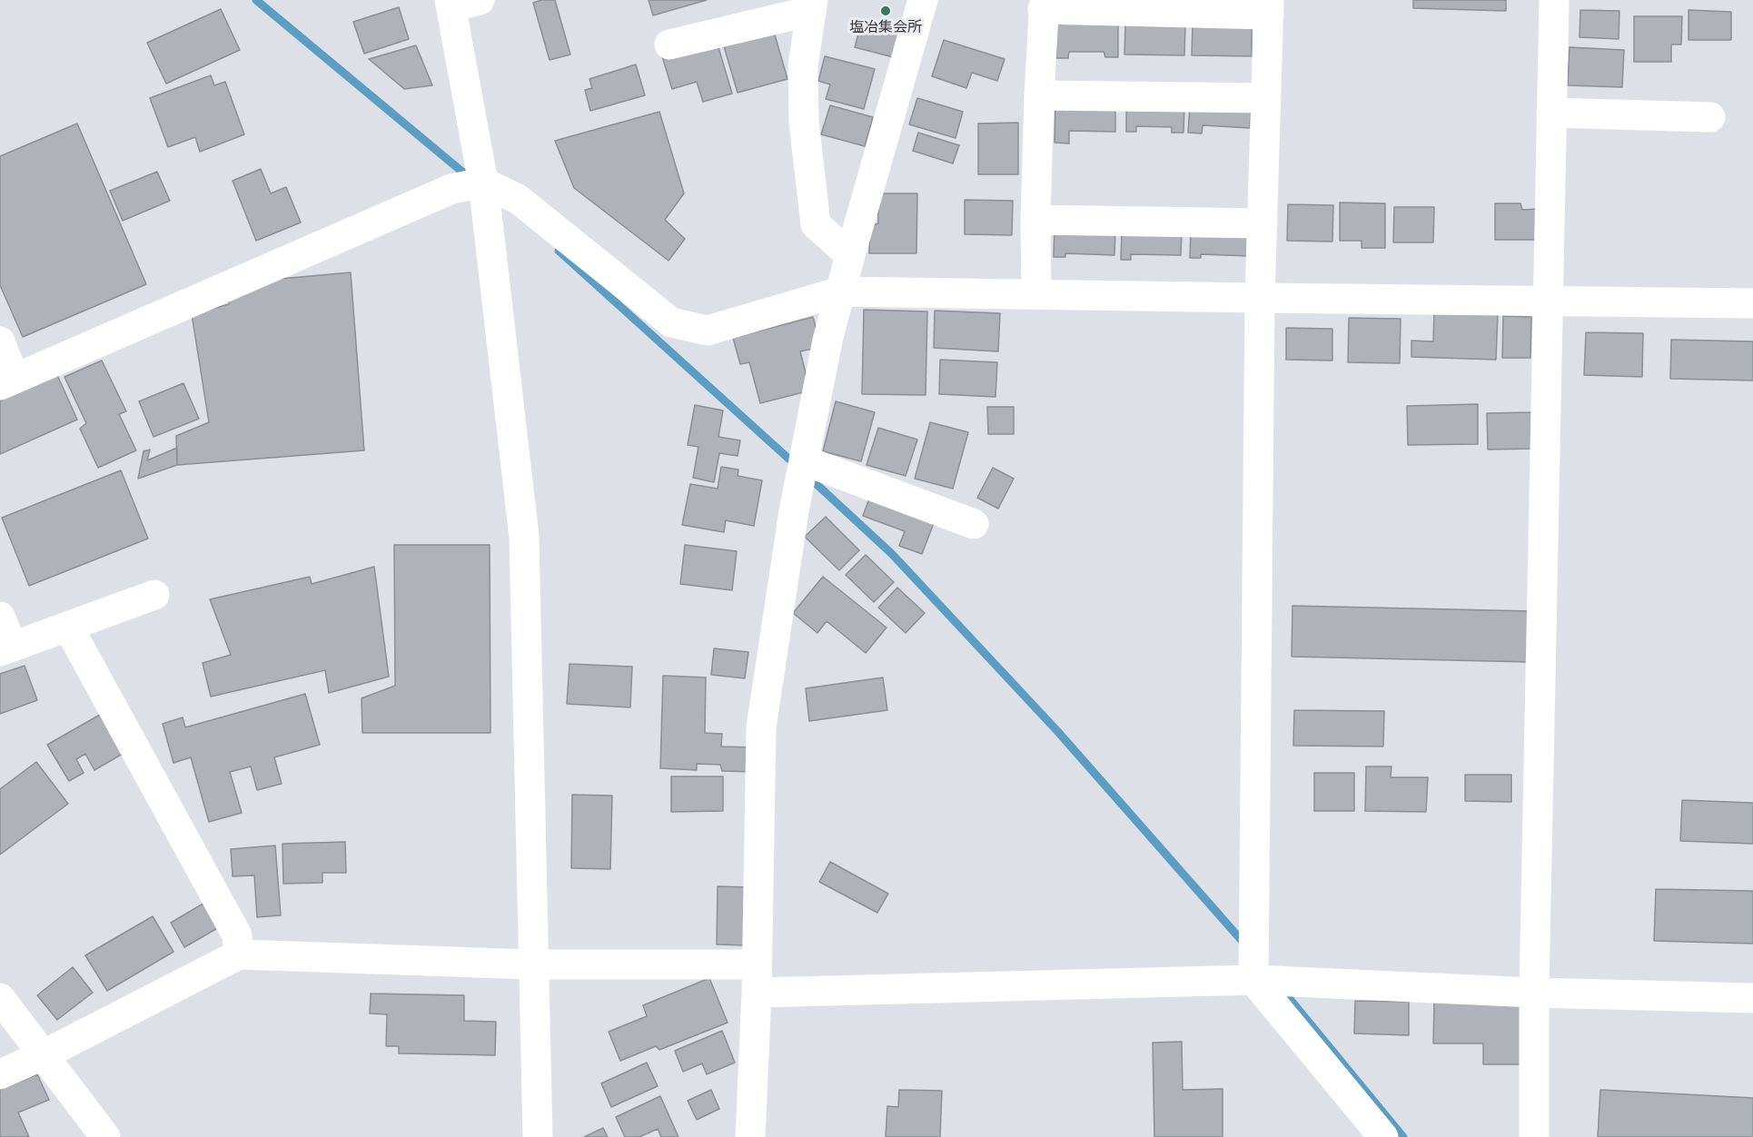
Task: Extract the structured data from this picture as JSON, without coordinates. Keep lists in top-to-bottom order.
{
  "places": ["塩冶集会所"]
}
